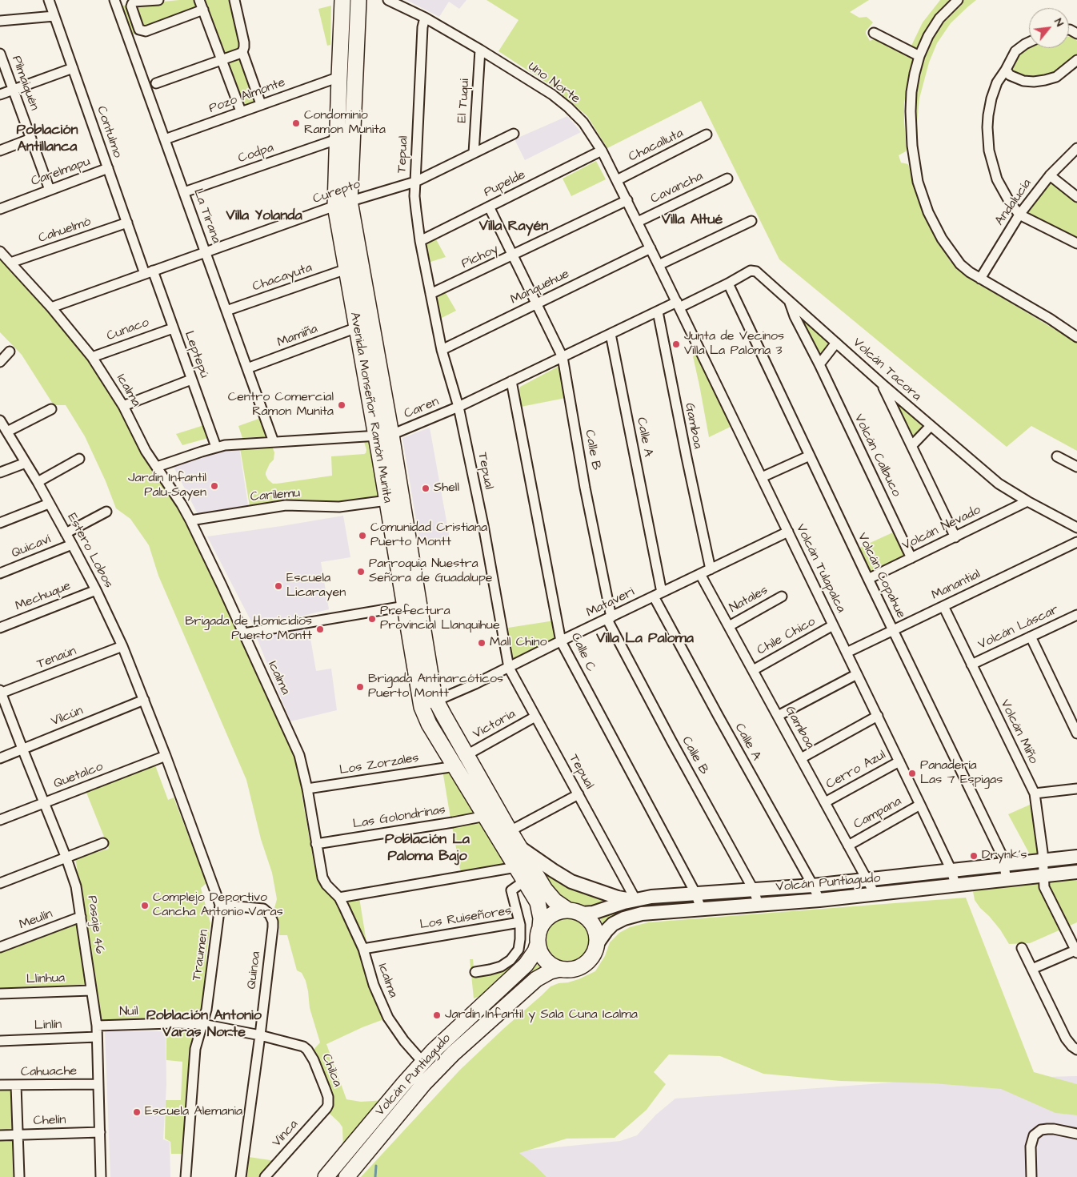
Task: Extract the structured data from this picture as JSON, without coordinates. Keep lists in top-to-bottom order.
{
  "streets": {
    "main road": ["Avenida Monseñor Ramón Munita", "Volcán Puntiagudo"],
    "street": [
      "Pilmaiquén",
      "Uno Norte",
      "Pozo Almonte",
      "El Tuqui",
      "Contulmo",
      "Chacalluta",
      "Codpa",
      "Tepual",
      "Carelmapu",
      "Pupelde",
      "Cavancha",
      "Curepto",
      "Andalucía",
      "La Tirana",
      "Cahuelmó",
      "Pichoy",
      "Chacayuta",
      "Manquehue",
      "Cunaco",
      "Mamiña",
      "Leptepú",
      "Volcán Tacora",
      "Icalma",
      "Caren",
      "Gamboa",
      "Calle A",
      "Calle B",
      "Volcán Calbuco",
      "Carilemu",
      "Volcán Nevado",
      "Quicaví",
      "Estero Lobos",
      "Volcán Tulapalca",
      "Volcán Copahue",
      "Manantial",
      "Mechuque",
      "Natales",
      "Mataveri",
      "Volcán Láscar",
      "Chile Chico",
      "Calle C",
      "Tenaún",
      "Vilcún",
      "Victoria",
      "Volcán Miño",
      "Los Zorzales",
      "Cerro Azul",
      "Quetalco",
      "Campana",
      "Las Golondrinas",
      "Los Ruiseñores",
      "Meulín",
      "Pasaje 46",
      "Traumen",
      "Quinoa",
      "Llinhua",
      "Nuil",
      "Linlín",
      "Chilca",
      "Cahuache",
      "Chelín",
      "Vinca"
    ]
  },
  "crossings": [
    ["Pilmaiquén", "Carelmapu"],
    ["Uno Norte", "El Tuqui"],
    ["Uno Norte", "Chacalluta"],
    ["Uno Norte", "Tepual"],
    ["Uno Norte", "Pupelde"],
    ["Uno Norte", "Cavancha"],
    ["Uno Norte", "Pichoy"],
    ["Uno Norte", "Manquehue"],
    ["Uno Norte", "Volcán Tulapalca"],
    ["Pozo Almonte", "La Tirana"],
    ["Pozo Almonte", "Avenida Monseñor Ramón Munita"],
    ["El Tuqui", "Curepto"],
    ["Contulmo", "Carelmapu"],
    ["Contulmo", "Curepto"],
    ["Contulmo", "Cahuelmó"],
    ["Contulmo", "Leptepú"],
    ["Codpa", "La Tirana"],
    ["Codpa", "Avenida Monseñor Ramón Munita"],
    ["Tepual", "Pupelde"],
    ["Tepual", "Curepto"],
    ["Tepual", "Pichoy"],
    ["Tepual", "Manquehue"],
    ["Tepual", "Avenida Monseñor Ramón Munita"],
    ["Tepual", "Caren"],
    ["Tepual", "Mataveri"],
    ["Tepual", "Victoria"],
    ["Tepual", "Volcán Puntiagudo"],
    ["Pupelde", "Calle B"],
    ["Curepto", "La Tirana"],
    ["Curepto", "Leptepú"],
    ["Curepto", "Icalma"],
    ["Curepto", "Avenida Monseñor Ramón Munita"],
    ["La Tirana", "Chacayuta"],
    ["La Tirana", "Mamiña"],
    ["La Tirana", "Caren"],
    ["Cahuelmó", "Icalma"],
    ["Pichoy", "Calle B"],
    ["Chacayuta", "Avenida Monseñor Ramón Munita"],
    ["Manquehue", "Calle B"],
    ["Cunaco", "Leptepú"],
    ["Cunaco", "Icalma"],
    ["Mamiña", "Avenida Monseñor Ramón Munita"],
    ["Leptepú", "Caren"],
    ["Volcán Tacora", "Caren"],
    ["Volcán Tacora", "Volcán Calbuco"],
    ["Volcán Tacora", "Volcán Nevado"],
    ["Volcán Tacora", "Volcán Tulapalca"],
    ["Volcán Tacora", "Volcán Copahue"],
    ["Icalma", "Caren"],
    ["Icalma", "Carilemu"],
    ["Icalma", "Los Zorzales"],
    ["Icalma", "Las Golondrinas"],
    ["Icalma", "Volcán Puntiagudo"],
    ["Icalma", "Los Ruiseñores"],
    ["Avenida Monseñor Ramón Munita", "Caren"],
    ["Avenida Monseñor Ramón Munita", "Carilemu"],
    ["Avenida Monseñor Ramón Munita", "Mataveri"],
    ["Avenida Monseñor Ramón Munita", "Victoria"],
    ["Avenida Monseñor Ramón Munita", "Los Zorzales"],
    ["Avenida Monseñor Ramón Munita", "Las Golondrinas"],
    ["Avenida Monseñor Ramón Munita", "Volcán Puntiagudo"],
    ["Caren", "Gamboa"],
    ["Caren", "Calle A"],
    ["Caren", "Calle B"],
    ["Caren", "Volcán Tulapalca"],
    ["Caren", "Calle C"],
    ["Gamboa", "Natales"],
    ["Gamboa", "Mataveri"],
    ["Gamboa", "Chile Chico"],
    ["Gamboa", "Cerro Azul"],
    ["Gamboa", "Campana"],
    ["Gamboa", "Volcán Puntiagudo"],
    ["Calle A", "Mataveri"],
    ["Calle A", "Volcán Puntiagudo"],
    ["Calle B", "Mataveri"],
    ["Calle B", "Volcán Puntiagudo"],
    ["Volcán Calbuco", "Volcán Nevado"],
    ["Volcán Nevado", "Volcán Copahue"],
    ["Quicaví", "Estero Lobos"],
    ["Estero Lobos", "Mechuque"],
    ["Estero Lobos", "Tenaún"],
    ["Estero Lobos", "Vilcún"],
    ["Estero Lobos", "Traumen"],
    ["Volcán Tulapalca", "Manantial"],
    ["Volcán Tulapalca", "Mataveri"],
    ["Volcán Tulapalca", "Chile Chico"],
    ["Volcán Tulapalca", "Cerro Azul"],
    ["Volcán Tulapalca", "Campana"],
    ["Volcán Tulapalca", "Volcán Puntiagudo"],
    ["Volcán Copahue", "Manantial"],
    ["Volcán Copahue", "Volcán Puntiagudo"],
    ["Manantial", "Volcán Miño"],
    ["Mataveri", "Calle C"],
    ["Volcán Láscar", "Volcán Miño"],
    ["Calle C", "Volcán Puntiagudo"],
    ["Tenaún", "Pasaje 46"],
    ["Vilcún", "Pasaje 46"],
    ["Vilcún", "Traumen"],
    ["Volcán Miño", "Volcán Puntiagudo"],
    ["Quetalco", "Pasaje 46"],
    ["Quetalco", "Traumen"],
    ["Meulín", "Pasaje 46"],
    ["Pasaje 46", "Llinhua"],
    ["Pasaje 46", "Nuil"],
    ["Pasaje 46", "Linlín"],
    ["Pasaje 46", "Cahuache"],
    ["Pasaje 46", "Chelín"],
    ["Traumen", "Quinoa"],
    ["Traumen", "Nuil"],
    ["Quinoa", "Nuil"],
    ["Nuil", "Chilca"],
    ["Chilca", "Vinca"]
  ],
  "districts": [
    "Población Antillanca",
    "Villa Yolanda",
    "Villa Altué",
    "Villa Rayén",
    "Villa La Paloma",
    "Población La Paloma Bajo",
    "Población Antonio Varas Norte"
  ],
  "places": [
    "Condominio Ramon Munita",
    "Junta de Vecinos Villa La Paloma 3",
    "Centro Comercial Ramon Munita",
    "Jardin Infantil Palu-Sayen",
    "Shell",
    "Comunidad Cristiana Puerto Montt",
    "Parroquia Nuestra Señora de Guadalupe",
    "Escuela Licarayen",
    "Prefectura Provincial Llanquihue",
    "Brigada de Homicidios Puerto Montt",
    "Mall Chino",
    "Brigada Antinarcóticos Puerto Montt",
    "Panadería Las 7 Espigas",
    "Drynk's",
    "Complejo Deportivo Cancha Antonio Varas",
    "Jardín Infantil y Sala Cuna Icalma",
    "Escuela Alemania"
  ],
  "north": "top right"
}
